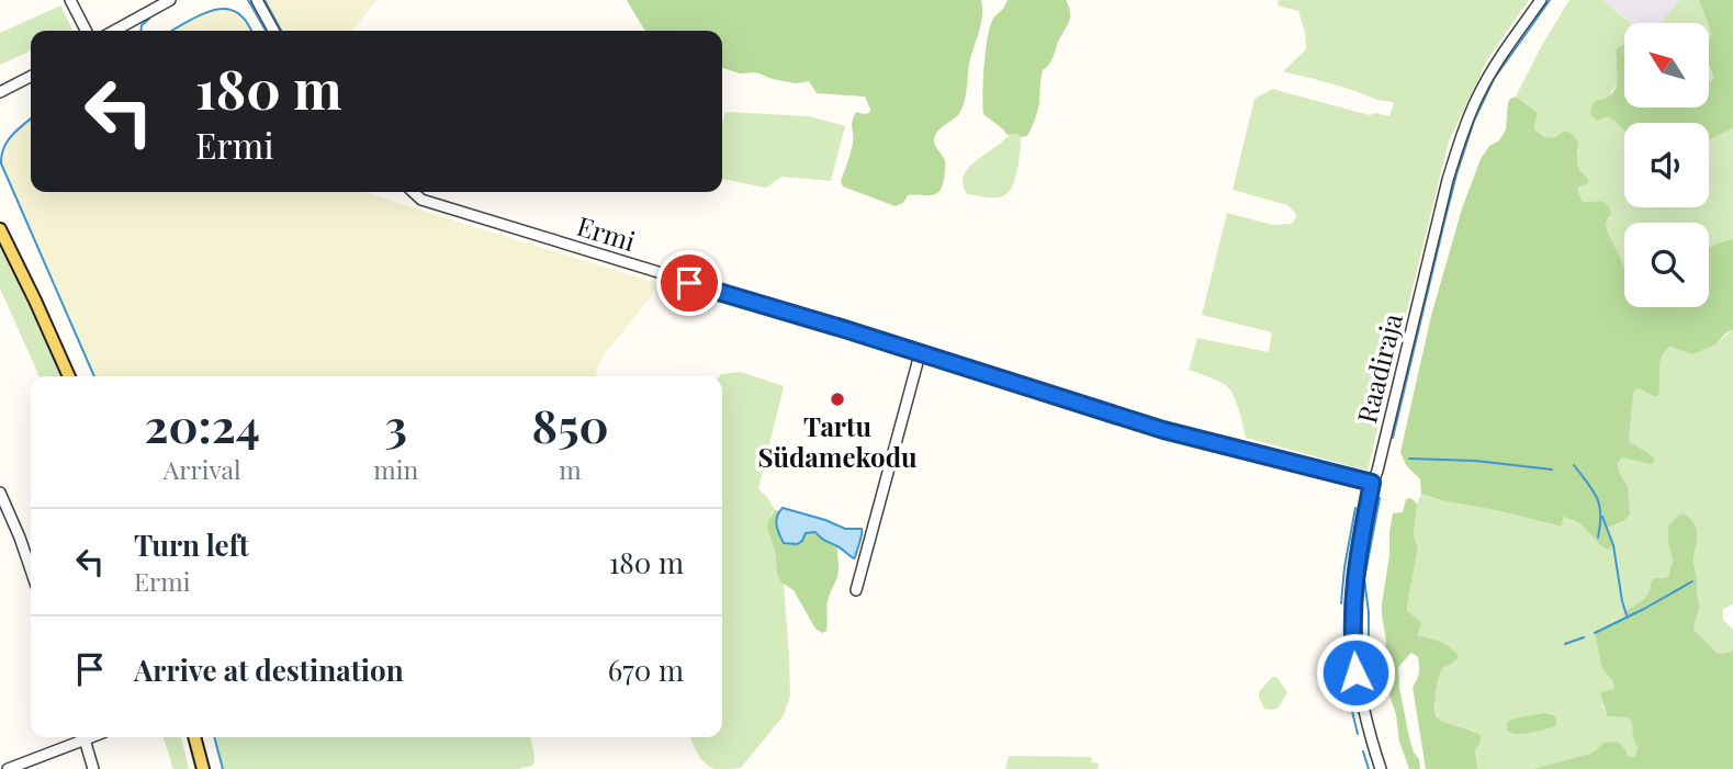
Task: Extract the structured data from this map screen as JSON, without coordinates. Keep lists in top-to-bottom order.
{
  "streets": {
    "street": ["Ermi", "Raadiraja"]
  },
  "crossings": [
    ["Ermi", "Raadiraja"]
  ],
  "places": ["Tartu Südamekodu"],
  "north": "top left",
  "page": {
    "turn": ["180 m", "Ermi"],
    "eta": [
      "20:24",
      "Arrival",
      "3",
      "min",
      "850",
      "m"
    ],
    "list": [
      {
        "name": "Turn left",
        "note": "Ermi",
        "value": "180 m"
      },
      {
        "name": "Arrive at destination",
        "value": "670 m"
      }
    ]
  }
}
